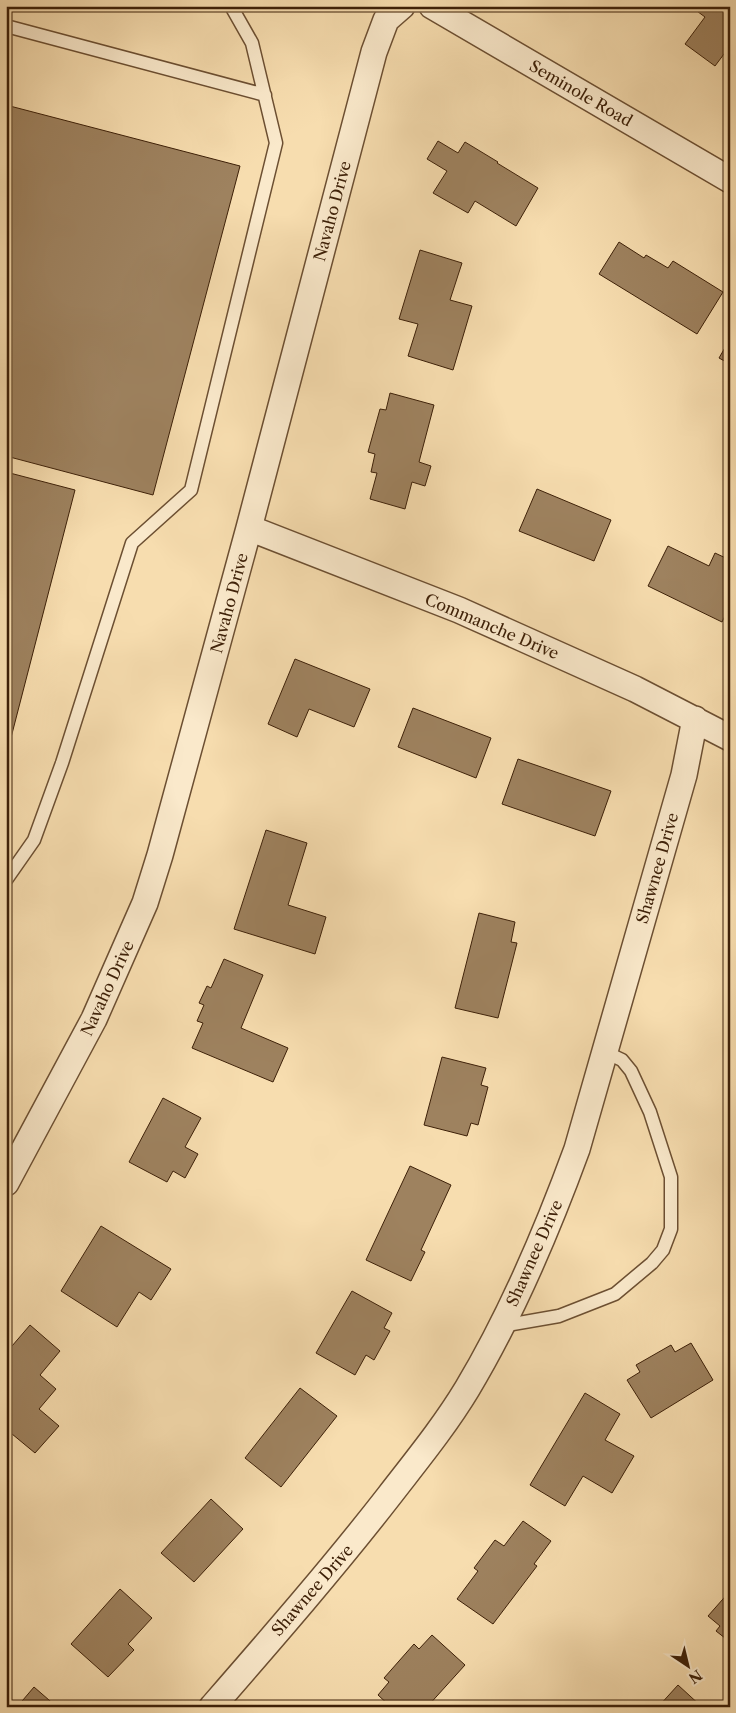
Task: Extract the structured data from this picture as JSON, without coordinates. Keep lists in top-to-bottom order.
{
  "streets": {
    "street": [
      "Seminole Road",
      "Navaho Drive",
      "Commanche Drive",
      "Shawnee Drive"
    ]
  },
  "crossings": [
    ["Navaho Drive", "Commanche Drive"],
    ["Commanche Drive", "Shawnee Drive"]
  ],
  "north": "bottom right"
}
